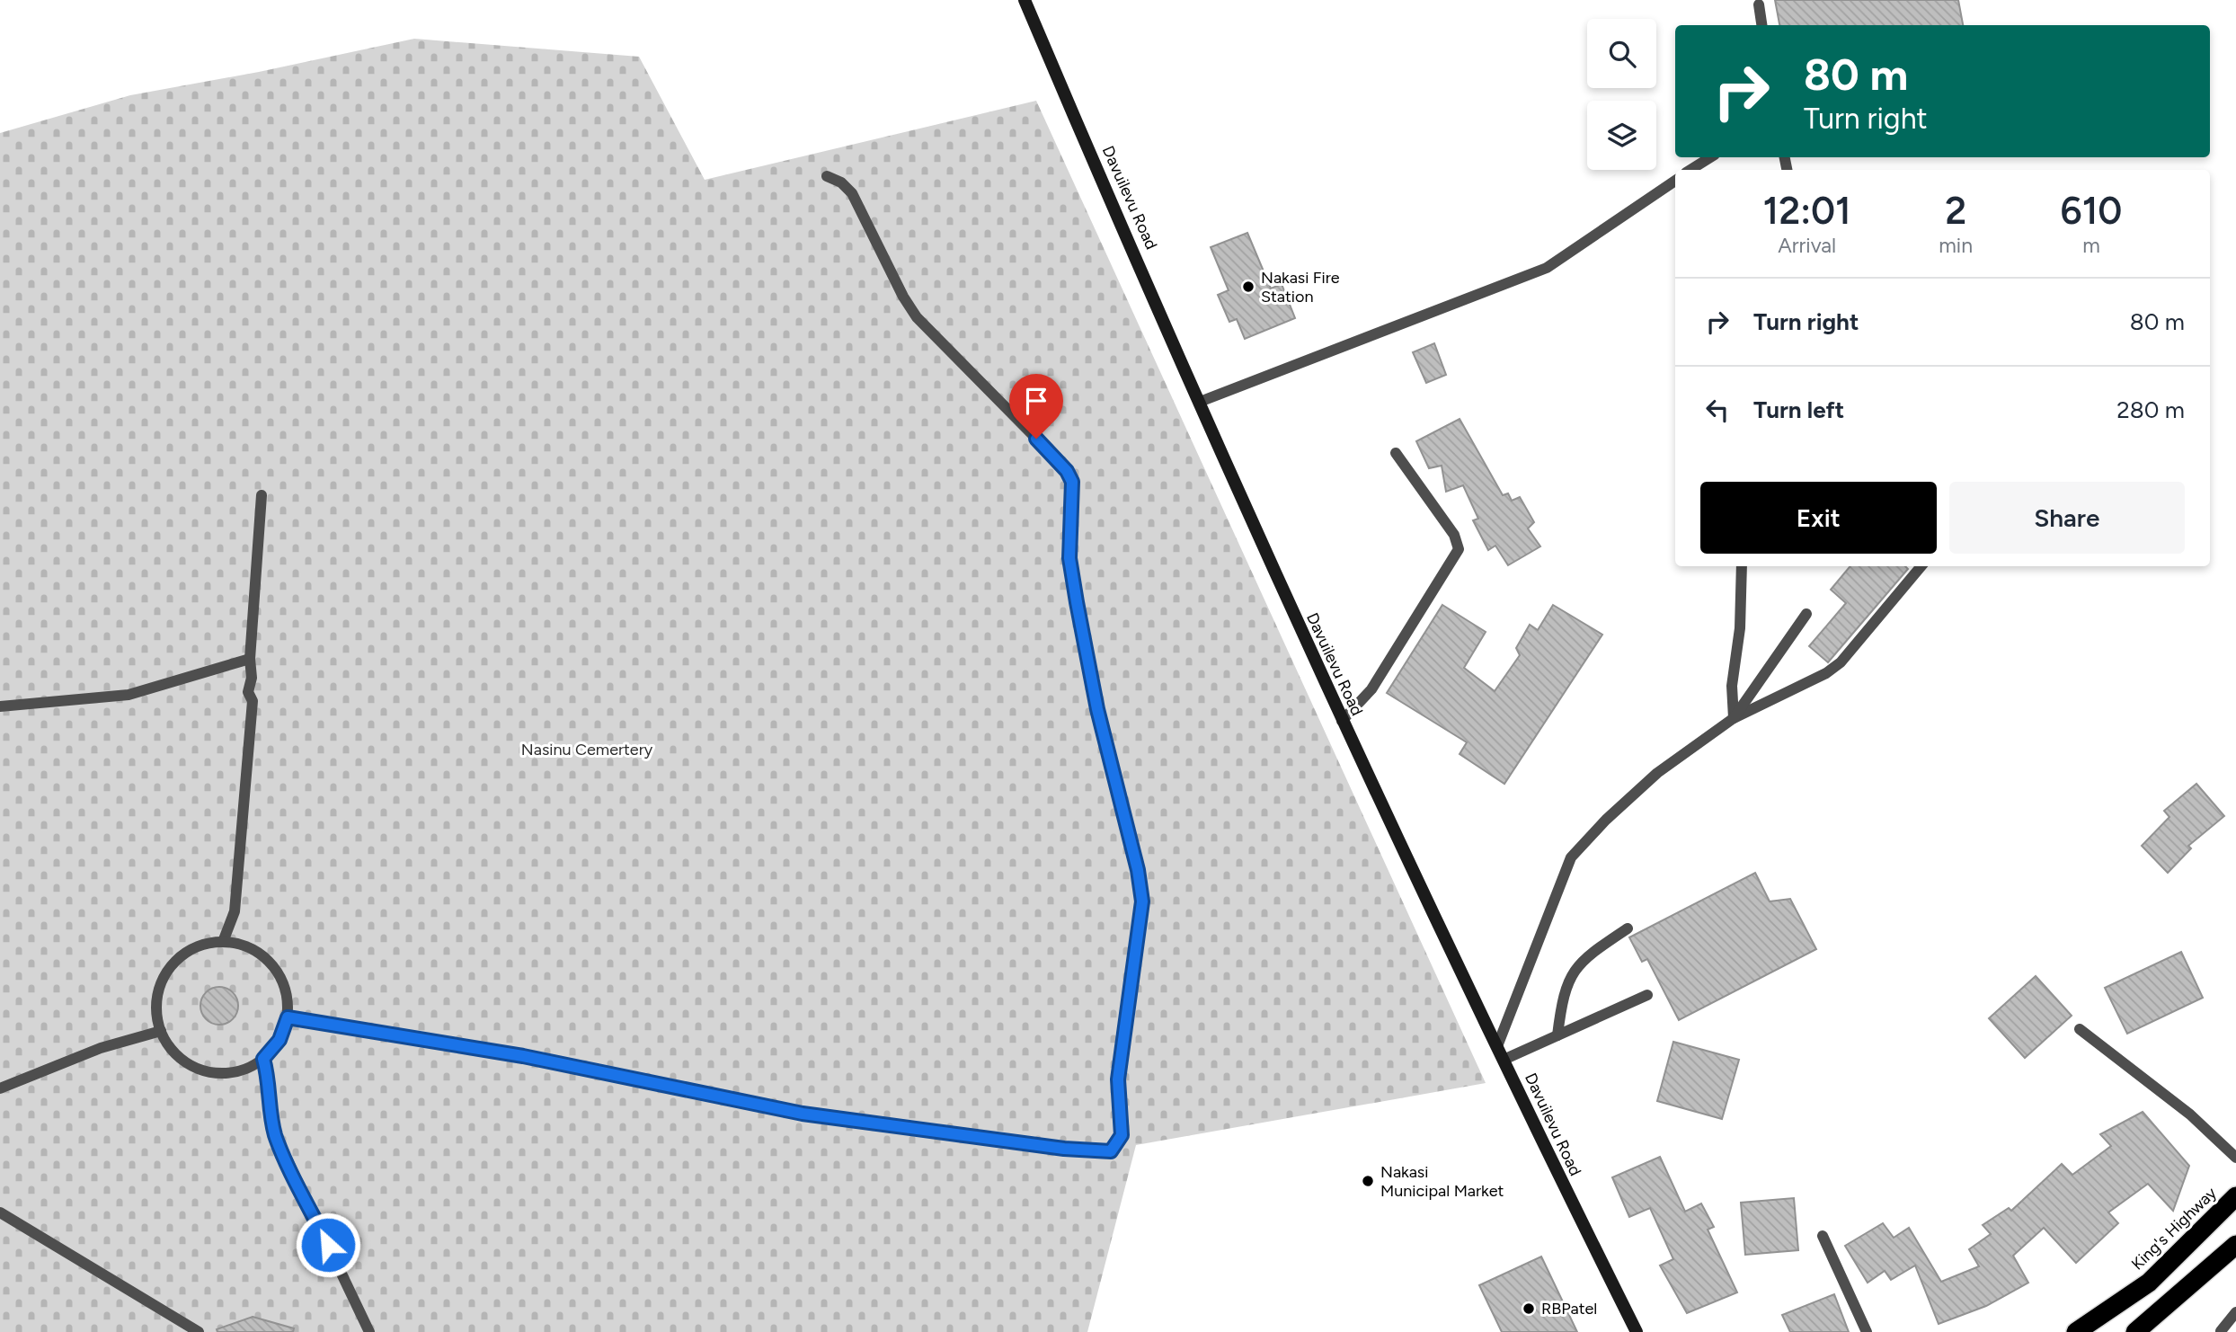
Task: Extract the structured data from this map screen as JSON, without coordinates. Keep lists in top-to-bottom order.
{
  "streets": {
    "highway": ["King's Highway"],
    "street": ["Davuilevu Road"]
  },
  "parks": ["Nasinu Cemertery"],
  "places": ["Nakasi Fire Station", "Nakasi Municipal Market", "RBPatel"],
  "page": {
    "turn": ["80 m", "Turn right"],
    "eta": [
      "12:01",
      "Arrival",
      "2",
      "min",
      "610",
      "m"
    ],
    "list": [
      {
        "name": "Turn right",
        "value": "80 m"
      },
      {
        "name": "Turn left",
        "value": "280 m"
      }
    ],
    "buttons": ["Exit", "Share"]
  }
}
